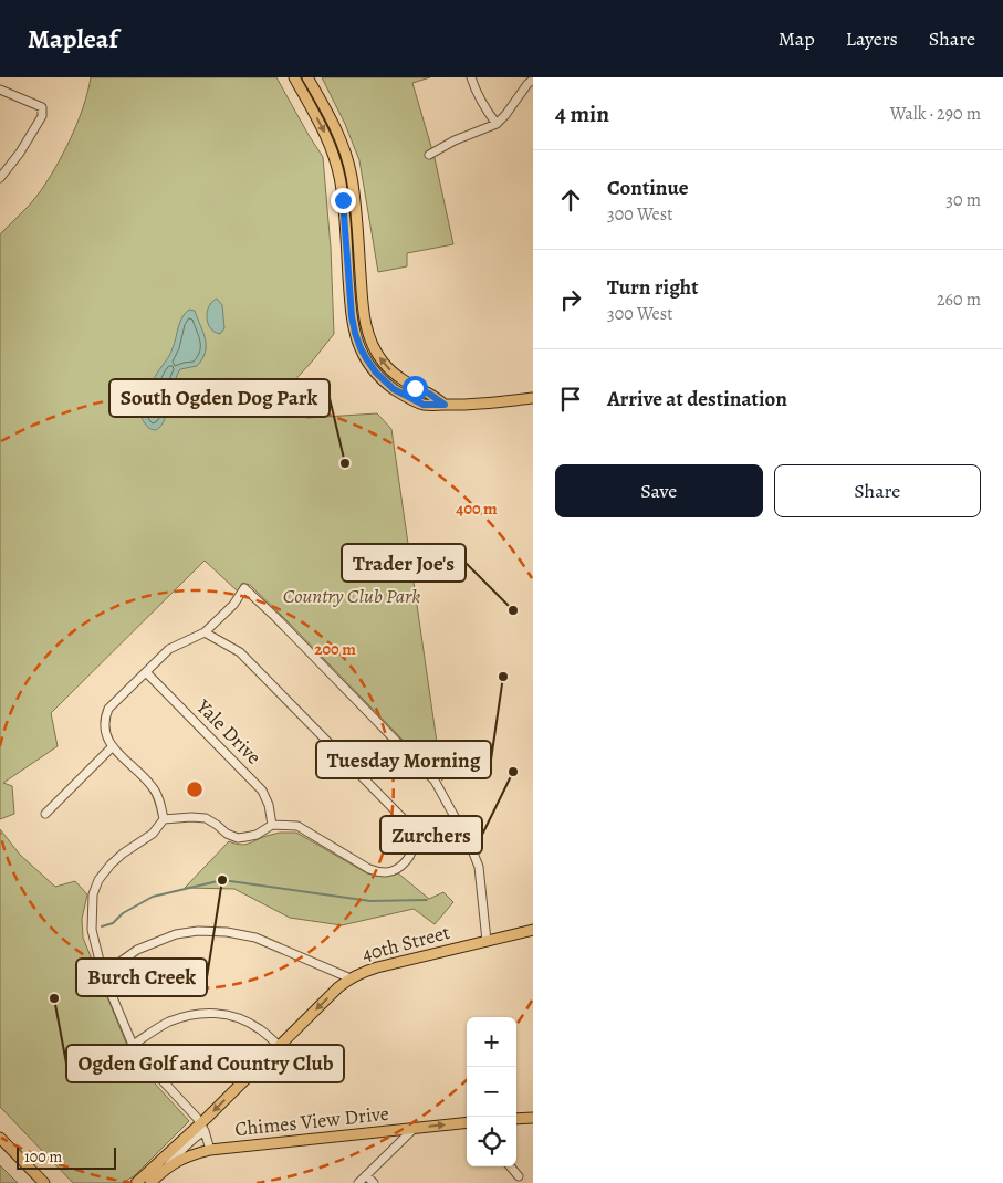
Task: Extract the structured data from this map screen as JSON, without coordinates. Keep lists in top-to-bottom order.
{
  "streets": {
    "main road": ["40th Street", "Chimes View Drive"],
    "street": ["Yale Drive"]
  },
  "crossings": [
    ["40th Street", "Chimes View Drive"]
  ],
  "one_way": ["40th Street"],
  "parks": ["Country Club Park"],
  "places": [
    "South Ogden Dog Park",
    "Trader Joe's",
    "Tuesday Morning",
    "Zurchers",
    "Burch Creek",
    "Ogden Golf and Country Club"
  ],
  "scale_bar": "100 m",
  "page": {
    "header": "Mapleaf",
    "nav": ["Map", "Layers", "Share"],
    "heading": ["4 min", "Walk · 290 m"],
    "list": [
      ["Continue", "300 West", "30 m"],
      ["Turn right", "300 West", "260 m"],
      "Arrive at destination"
    ],
    "buttons": ["Save", "Share"],
    "map_buttons": ["+", "−"],
    "scale": "100 m"
  },
  "rings": ["400 m", "200 m"]
}
